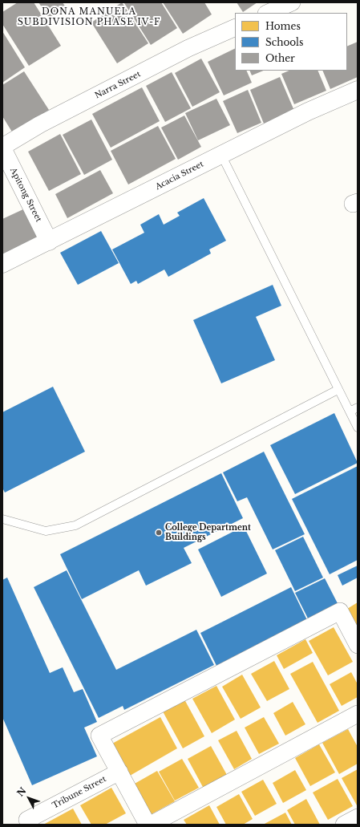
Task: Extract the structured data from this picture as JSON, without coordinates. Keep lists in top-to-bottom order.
{
  "streets": {
    "street": [
      "Narra Street",
      "Acacia Street",
      "Apitong Street",
      "Tribune Street"
    ]
  },
  "crossings": [
    ["Narra Street", "Apitong Street"],
    ["Acacia Street", "Apitong Street"]
  ],
  "districts": ["DONA MANUELA SUBDIVISION PHASE IV-F"],
  "places": ["College Department Buildings"],
  "legend": ["Homes", "Schools", "Other"],
  "north": "top left"
}
